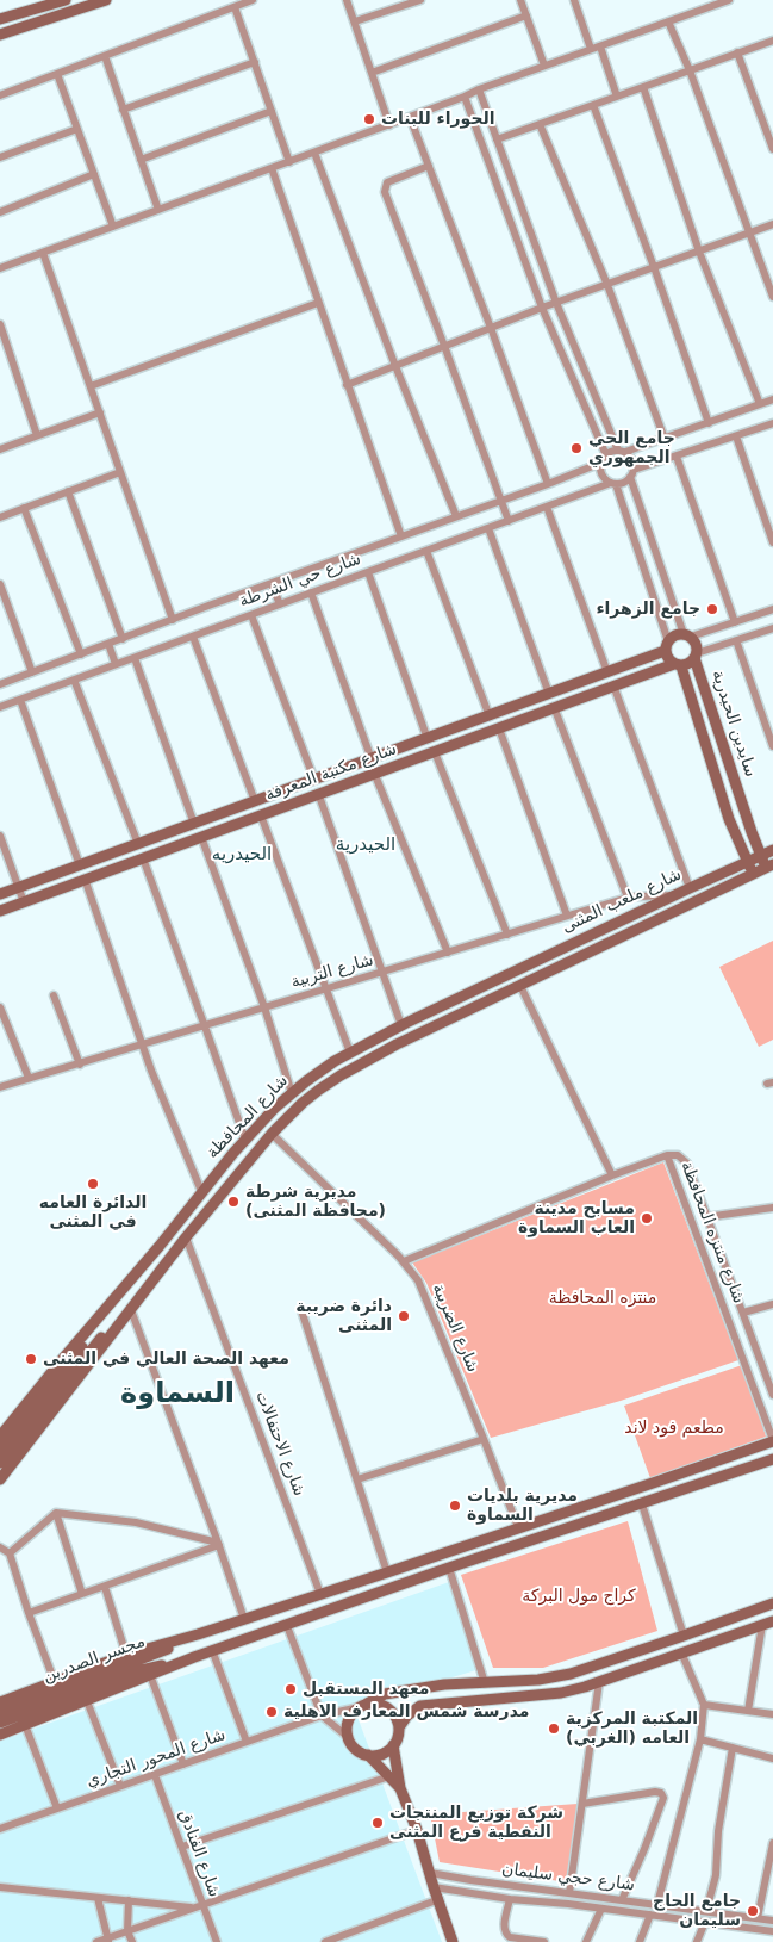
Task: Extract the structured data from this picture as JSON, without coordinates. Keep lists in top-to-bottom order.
{
  "streets": {
    "main road": [
      "سايدين الحيدرية",
      "شارع مكتبة المعرفة",
      "شارع ملعب المثنى",
      "شارع المحافظة",
      "مجسر الصدرين"
    ],
    "street": [
      "شارع حي الشرطة",
      "شارع التربية",
      "شارع منتزه المحافظة",
      "شارع الضريبة",
      "شارع الاحتفالات",
      "شارع المحور التجاري",
      "شارع الفنادق",
      "شارع حجي سليمان"
    ]
  },
  "crossings": [
    ["سايدين الحيدرية", "شارع مكتبة المعرفة"],
    ["سايدين الحيدرية", "شارع ملعب المثنى"],
    ["شارع ملعب المثنى", "شارع التربية"],
    ["شارع ملعب المثنى", "شارع المحافظة"],
    ["شارع المحافظة", "شارع الضريبة"],
    ["شارع المحافظة", "شارع الاحتفالات"],
    ["شارع منتزه المحافظة", "مجسر الصدرين"],
    ["شارع الضريبة", "مجسر الصدرين"],
    ["شارع الاحتفالات", "مجسر الصدرين"],
    ["شارع المحور التجاري", "شارع الفنادق"]
  ],
  "districts": ["الحيدرية", "الحيدريه", "السماوة"],
  "parks": ["منتزه المحافظة", "مطعم فود لاند", "كراج مول البركة"],
  "places": [
    "الحوراء للبنات",
    "جامع الحي الجمهوري",
    "جامع الزهراء",
    "الدائرة العامه في المثنى",
    "مديرية شرطة (محافظة المثنى)",
    "مسابح مدينة العاب السماوة",
    "دائرة ضريبة المثنى",
    "معهد الصحة العالي في المثنى",
    "مديرية بلديات السماوة",
    "معهد المستقبل",
    "مدرسة شمس المعارف الاهلية",
    "المكتبة المركزية العامه (الغربي)",
    "شركة توزيع المنتجات النفطية فرع المثنى",
    "جامع الحاج سليمان"
  ]
}
